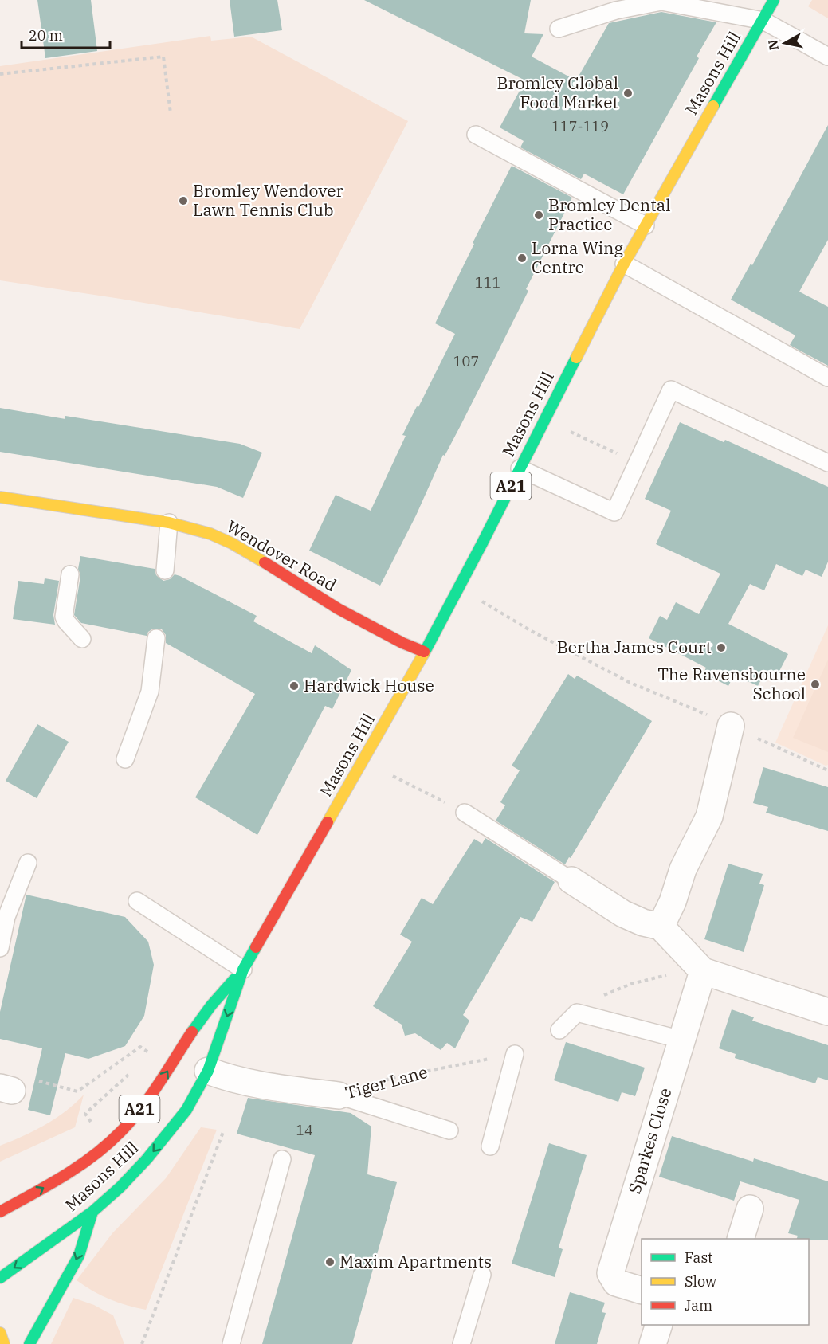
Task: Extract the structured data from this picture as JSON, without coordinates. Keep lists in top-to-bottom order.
{
  "streets": {
    "main road": ["Masons Hill", "A21", "Wendover Road"],
    "street": ["Tiger Lane", "Sparkes Close"]
  },
  "crossings": [
    ["Masons Hill", "Wendover Road"],
    ["Masons Hill", "Tiger Lane"]
  ],
  "places": [
    "Bromley Global Food Market",
    "Bromley Wendover Lawn Tennis Club",
    "Bromley Dental Practice",
    "Lorna Wing Centre",
    "Bertha James Court",
    "The Ravensbourne School",
    "Hardwick House",
    "Maxim Apartments"
  ],
  "house_numbers": [
    "117-119",
    "111",
    "107",
    "14"
  ],
  "legend": ["Fast", "Slow", "Jam"],
  "scale_bar": "20 m",
  "north": "left"
}
